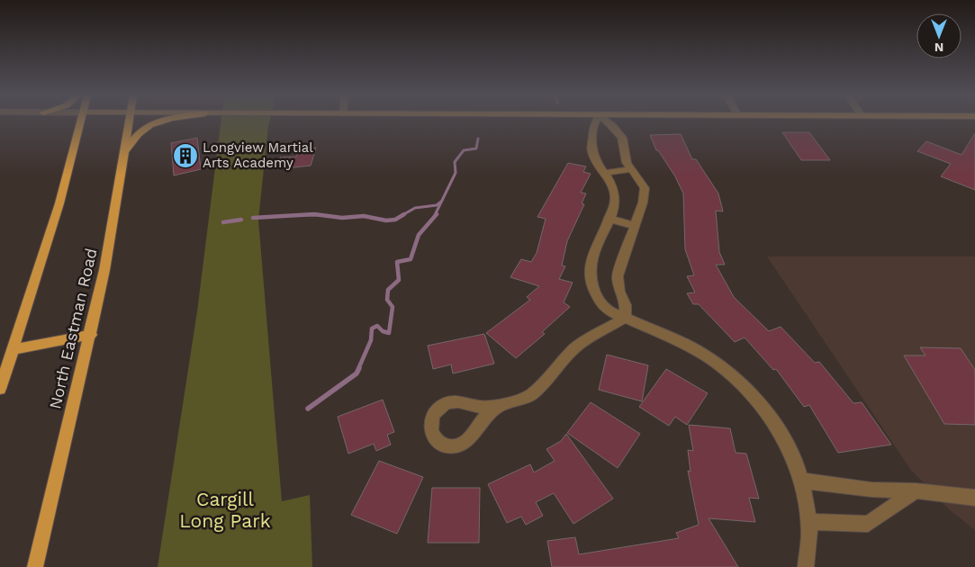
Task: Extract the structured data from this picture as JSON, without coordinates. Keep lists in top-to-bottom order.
{
  "streets": {
    "main road": ["North Eastman Road"]
  },
  "parks": ["Cargill Long Park"],
  "places": {
    "building": ["Longview Martial Arts Academy"]
  },
  "north": "bottom"
}
